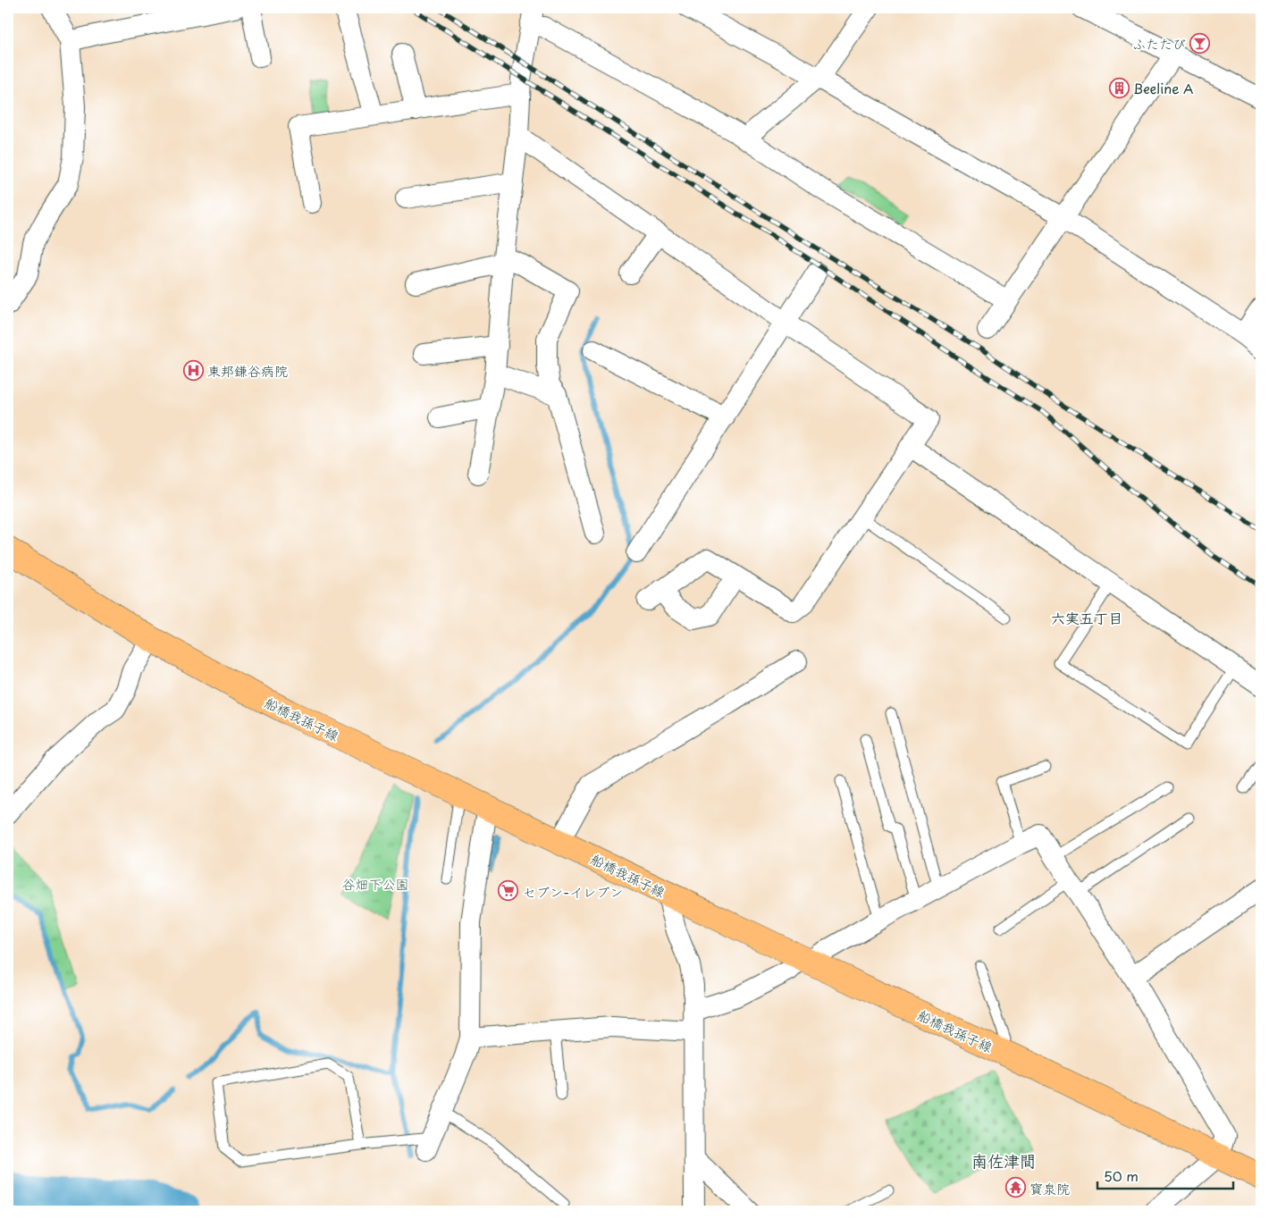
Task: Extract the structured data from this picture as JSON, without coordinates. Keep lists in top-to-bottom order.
{
  "streets": {
    "main road": ["船橋我孫子線"]
  },
  "districts": ["六実五丁目", "南佐津間"],
  "parks": ["谷畑下公園"],
  "places": {
    "bar": ["ふたたび"],
    "building": ["Beeline A"],
    "hospital": ["東邦鎌谷病院"],
    "supermarket": ["セブン-イレブン"],
    "temple": ["寳泉院"]
  },
  "scale_bar": "50 m"
}
